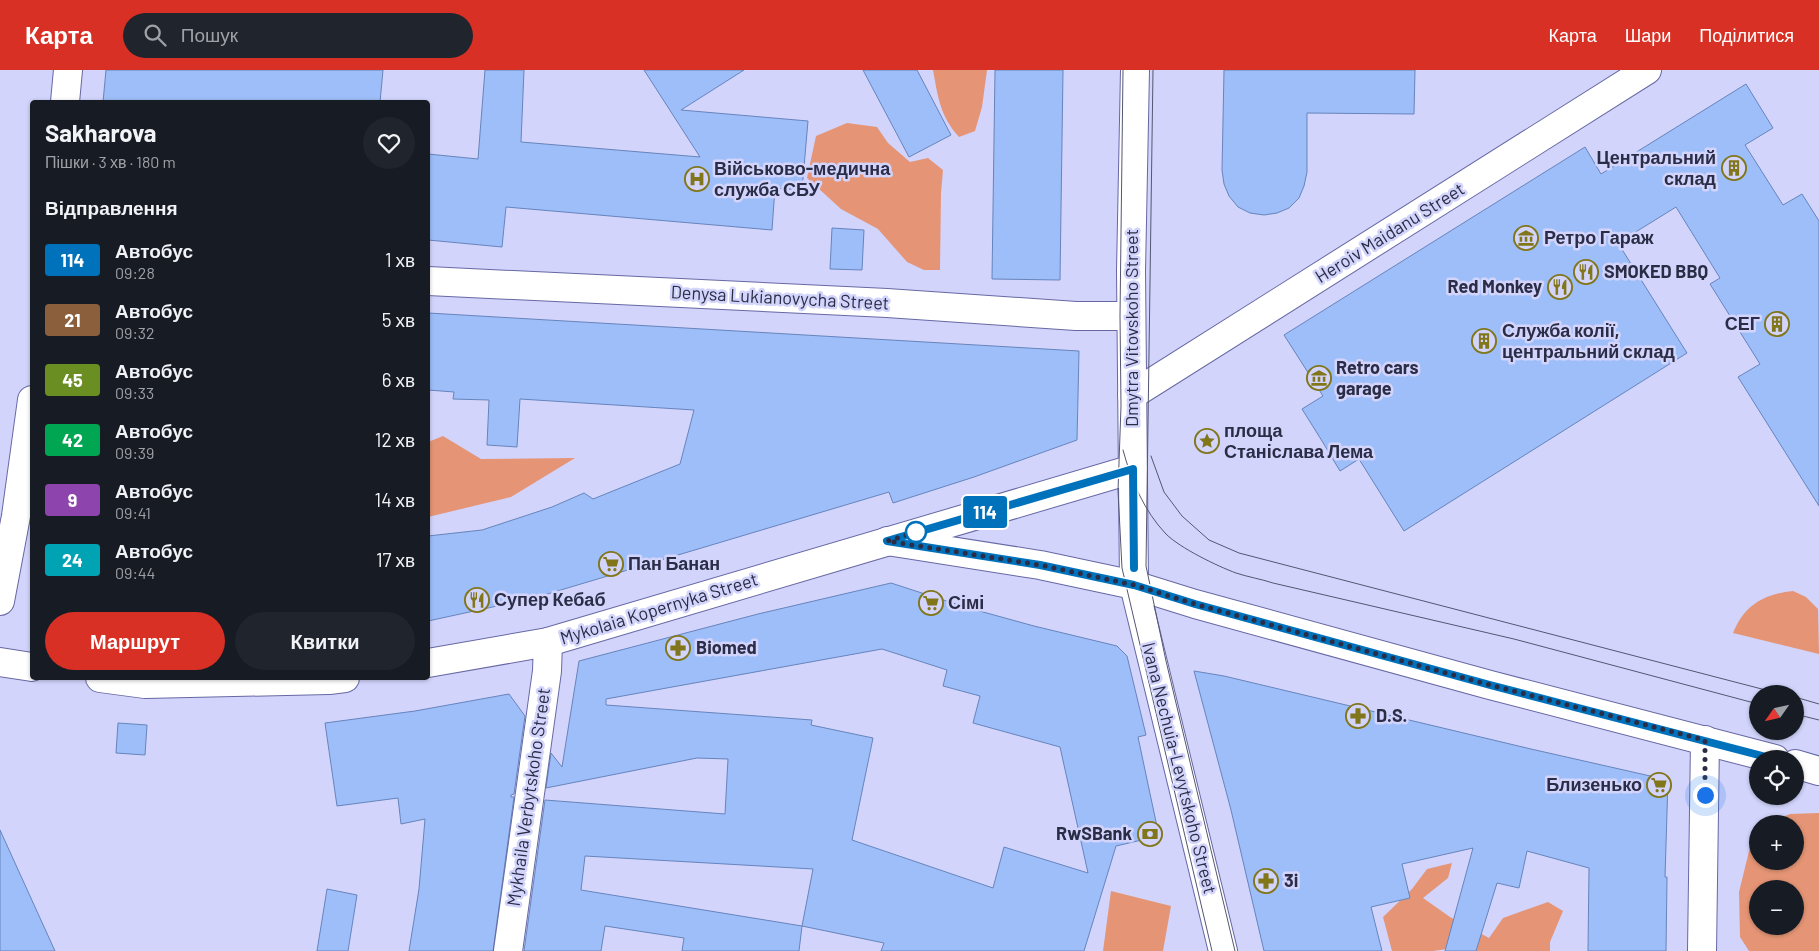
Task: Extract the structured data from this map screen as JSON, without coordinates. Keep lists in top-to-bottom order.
{
  "streets": {
    "main road": [
      "Heroiv Maidanu Street",
      "Denysa Lukianovycha Street",
      "Dmytra Vitovskoho Street",
      "Mykolaia Kopernyka Street",
      "Ivana Nechuia-Levytskoho Street",
      "Mykhaila Verbytskoho Street"
    ]
  },
  "crossings": [
    ["Heroiv Maidanu Street", "Dmytra Vitovskoho Street"],
    ["Denysa Lukianovycha Street", "Dmytra Vitovskoho Street"],
    ["Dmytra Vitovskoho Street", "Mykolaia Kopernyka Street"],
    ["Dmytra Vitovskoho Street", "Ivana Nechuia-Levytskoho Street"],
    ["Mykolaia Kopernyka Street", "Ivana Nechuia-Levytskoho Street"],
    ["Mykolaia Kopernyka Street", "Mykhaila Verbytskoho Street"]
  ],
  "places": {
    "building": ["Центральний склад", "СЕГ", "Служба колії, центральний склад"],
    "hospital": ["Військово-медична служба СБУ"],
    "museum": ["Ретро Гараж", "Retro cars garage"],
    "restaurant": ["SMOKED BBQ", "Red Monkey", "Супер Кебаб"],
    "place": ["площа Станіслава Лема"],
    "supermarket": ["Пан Банан", "Сімі", "Близенько"],
    "pharmacy": ["Biomed", "D.S.", "3i"],
    "bank": ["RwSBank"]
  },
  "lines": ["bus line 114"],
  "north": "bottom left",
  "page": {
    "header": "Карта",
    "search": "Пошук",
    "nav": ["Карта", "Шари", "Поділитися"],
    "on_map": "114",
    "heading": [
      ["Sakharova", "Пішки · 3 хв · 180 m"],
      "Відправлення"
    ],
    "list": [
      {
        "mark": "114",
        "name": "Автобус",
        "note": "09:28",
        "value": "1 хв"
      },
      {
        "mark": "21",
        "name": "Автобус",
        "note": "09:32",
        "value": "5 хв"
      },
      {
        "mark": "45",
        "name": "Автобус",
        "note": "09:33",
        "value": "6 хв"
      },
      {
        "mark": "42",
        "name": "Автобус",
        "note": "09:39",
        "value": "12 хв"
      },
      {
        "mark": "9",
        "name": "Автобус",
        "note": "09:41",
        "value": "14 хв"
      },
      {
        "mark": "24",
        "name": "Автобус",
        "note": "09:44",
        "value": "17 хв"
      }
    ],
    "buttons": ["Маршрут", "Квитки"],
    "map_buttons": ["+", "−"]
  }
}
